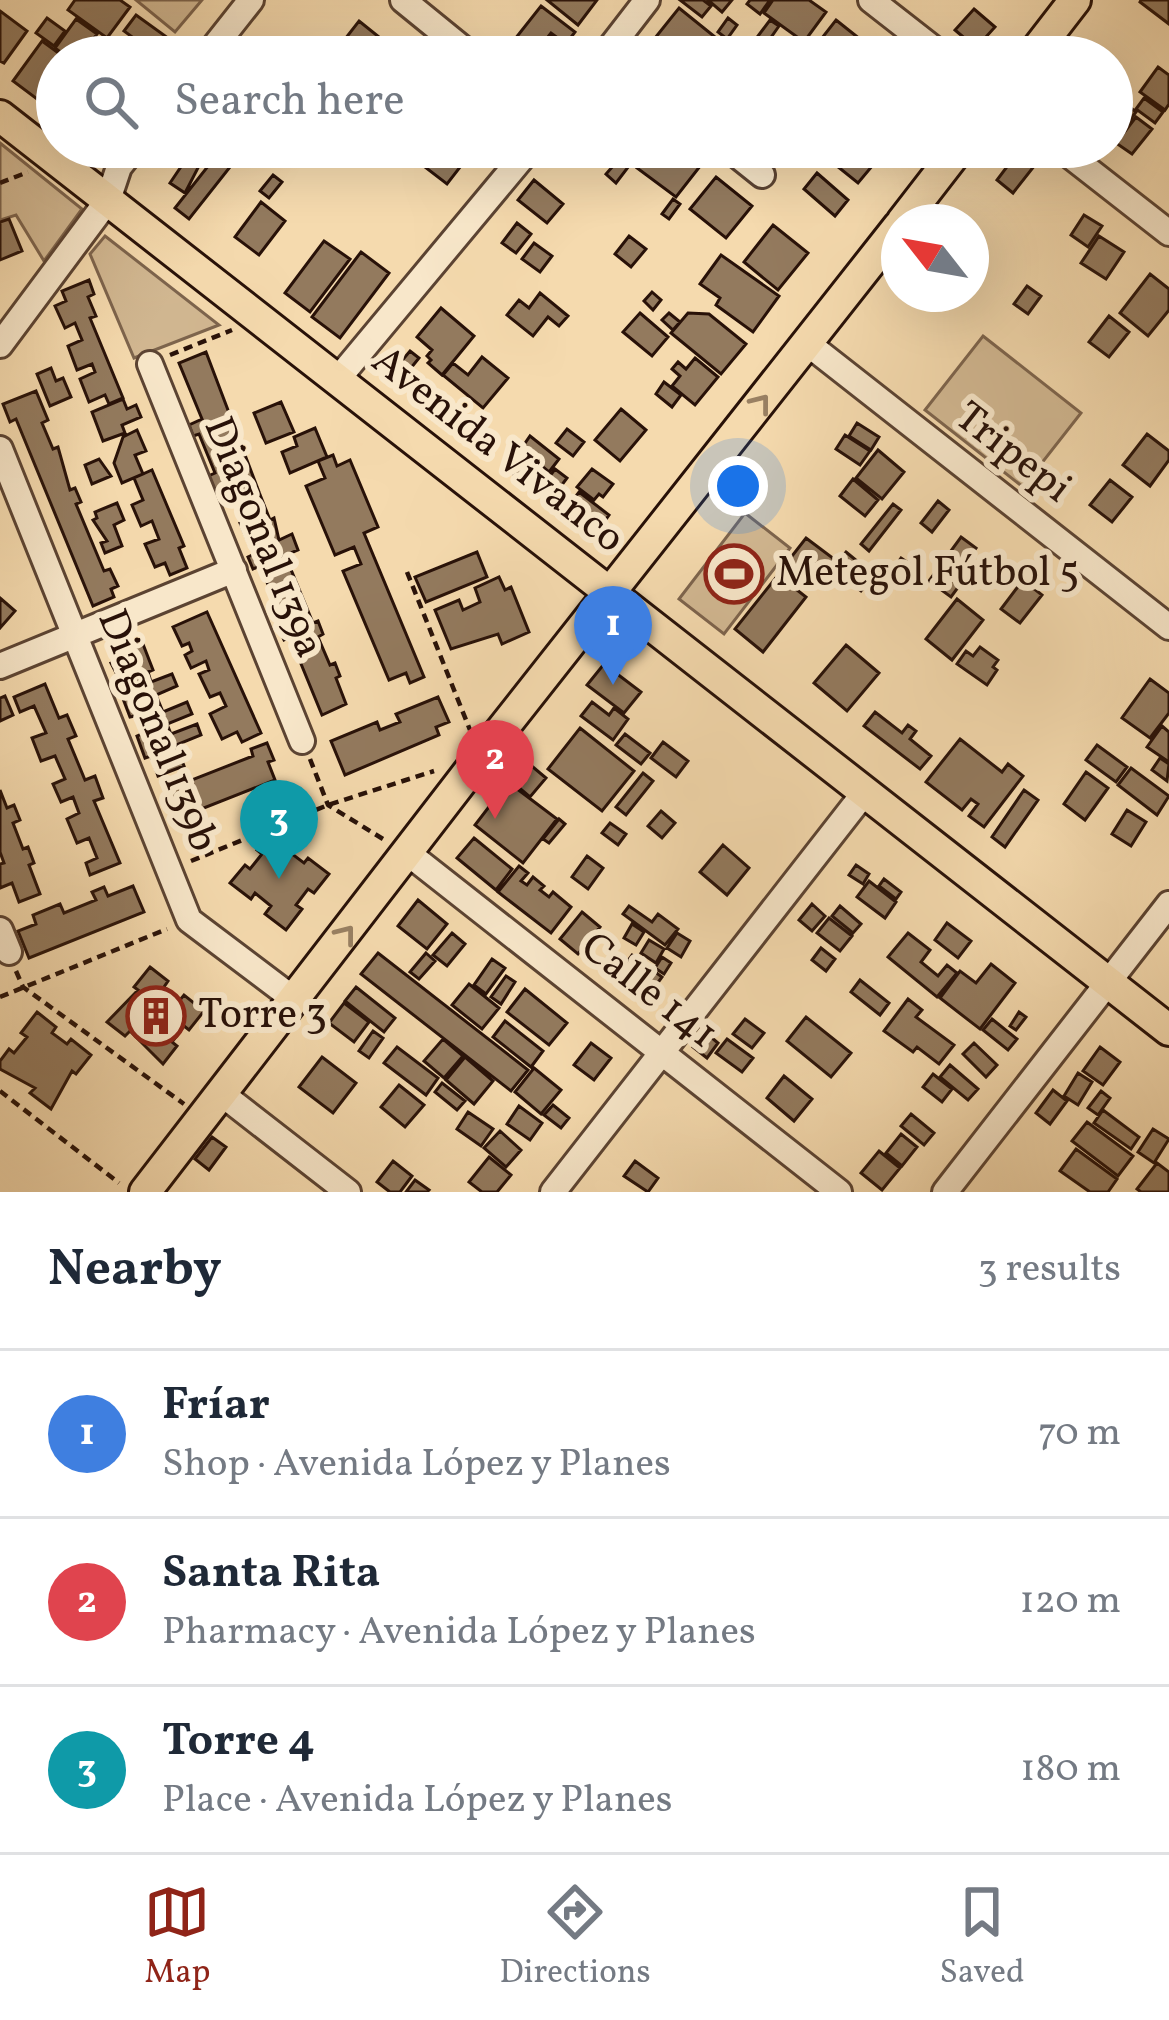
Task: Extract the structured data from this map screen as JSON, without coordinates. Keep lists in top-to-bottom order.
{
  "streets": {
    "main road": ["Avenida Vivanco"],
    "street": [
      "Tripepi",
      "Diagonal 139a",
      "Diagonal 139b",
      "Calle 141"
    ]
  },
  "places": {
    "sports": ["Metegol Fútbol 5"],
    "building": ["Torre 3"]
  },
  "north": "top left",
  "page": {
    "search": "Search here",
    "pins": ["1", "2", "3"],
    "heading": ["Nearby", "3 results"],
    "list": [
      {
        "mark": "1",
        "name": "Fríar",
        "note": "Shop · Avenida López y Planes",
        "value": "70 m"
      },
      {
        "mark": "2",
        "name": "Santa Rita",
        "note": "Pharmacy · Avenida López y Planes",
        "value": "120 m"
      },
      {
        "mark": "3",
        "name": "Torre 4",
        "note": "Place · Avenida López y Planes",
        "value": "180 m"
      }
    ],
    "nav": ["Map", "Directions", "Saved"]
  }
}
